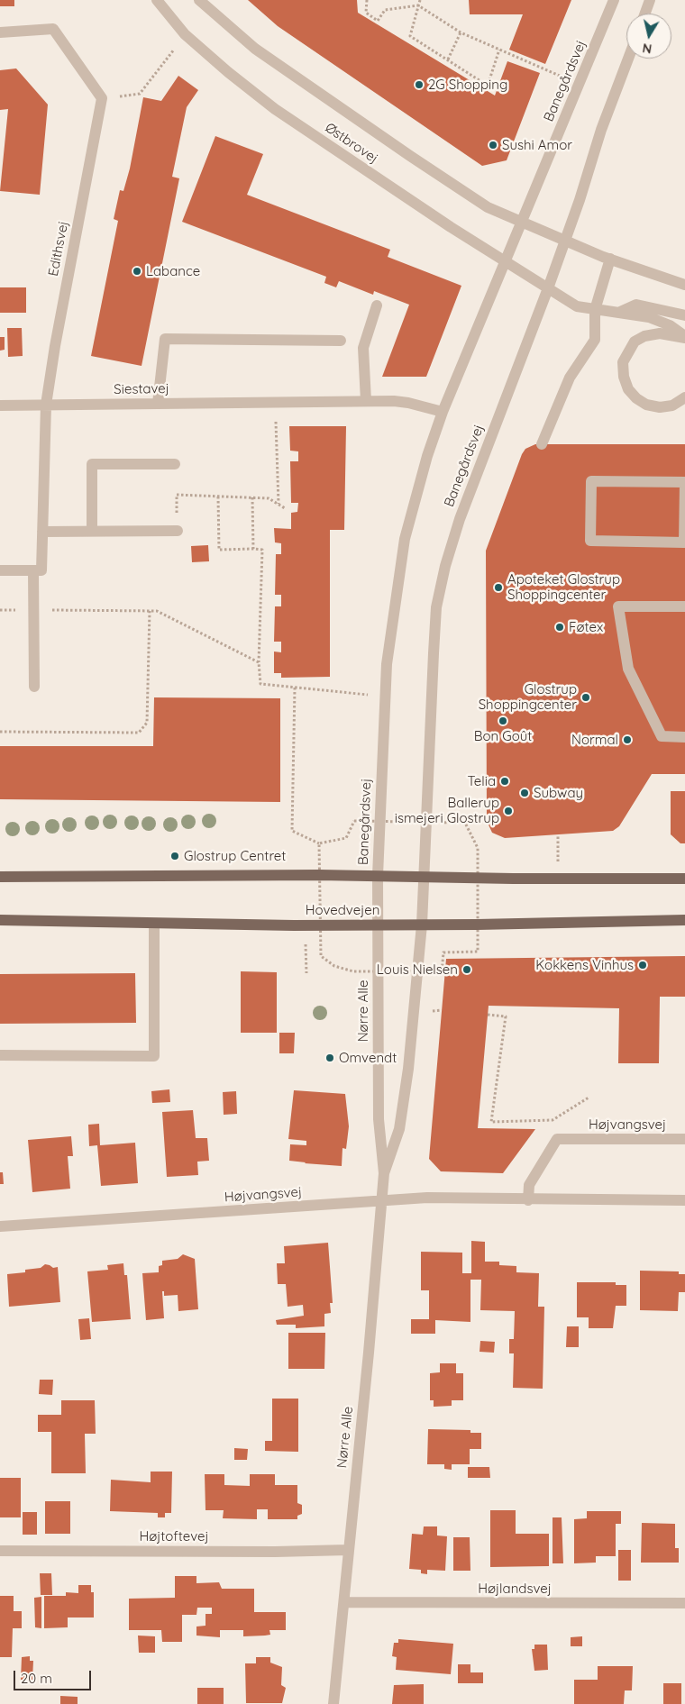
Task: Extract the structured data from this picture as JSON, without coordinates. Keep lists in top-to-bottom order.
{
  "streets": {
    "main road": ["Hovedvejen"],
    "street": [
      "Banegårdsvej",
      "Østbrovej",
      "Edithsvej",
      "Siestavej",
      "Nørre Alle",
      "Højvangsvej",
      "Højtoftevej",
      "Højlandsvej"
    ]
  },
  "crossings": [
    ["Banegårdsvej", "Østbrovej"],
    ["Banegårdsvej", "Siestavej"],
    ["Banegårdsvej", "Hovedvejen"],
    ["Banegårdsvej", "Nørre Alle"],
    ["Edithsvej", "Siestavej"],
    ["Hovedvejen", "Nørre Alle"],
    ["Nørre Alle", "Højvangsvej"],
    ["Nørre Alle", "Højtoftevej"],
    ["Nørre Alle", "Højlandsvej"]
  ],
  "places": [
    "2G Shopping",
    "Sushi Amor",
    "Labance",
    "Apoteket Glostrup Shoppingcenter",
    "Føtex",
    "Glostrup Shoppingcenter",
    "Bon Goût",
    "Normal",
    "Telia",
    "Subway",
    "Ballerup ismejeri Glostrup",
    "Glostrup Centret",
    "Kokkens Vinhus",
    "Louis Nielsen",
    "Omvendt"
  ],
  "scale_bar": "20 m",
  "north": "bottom"
}
